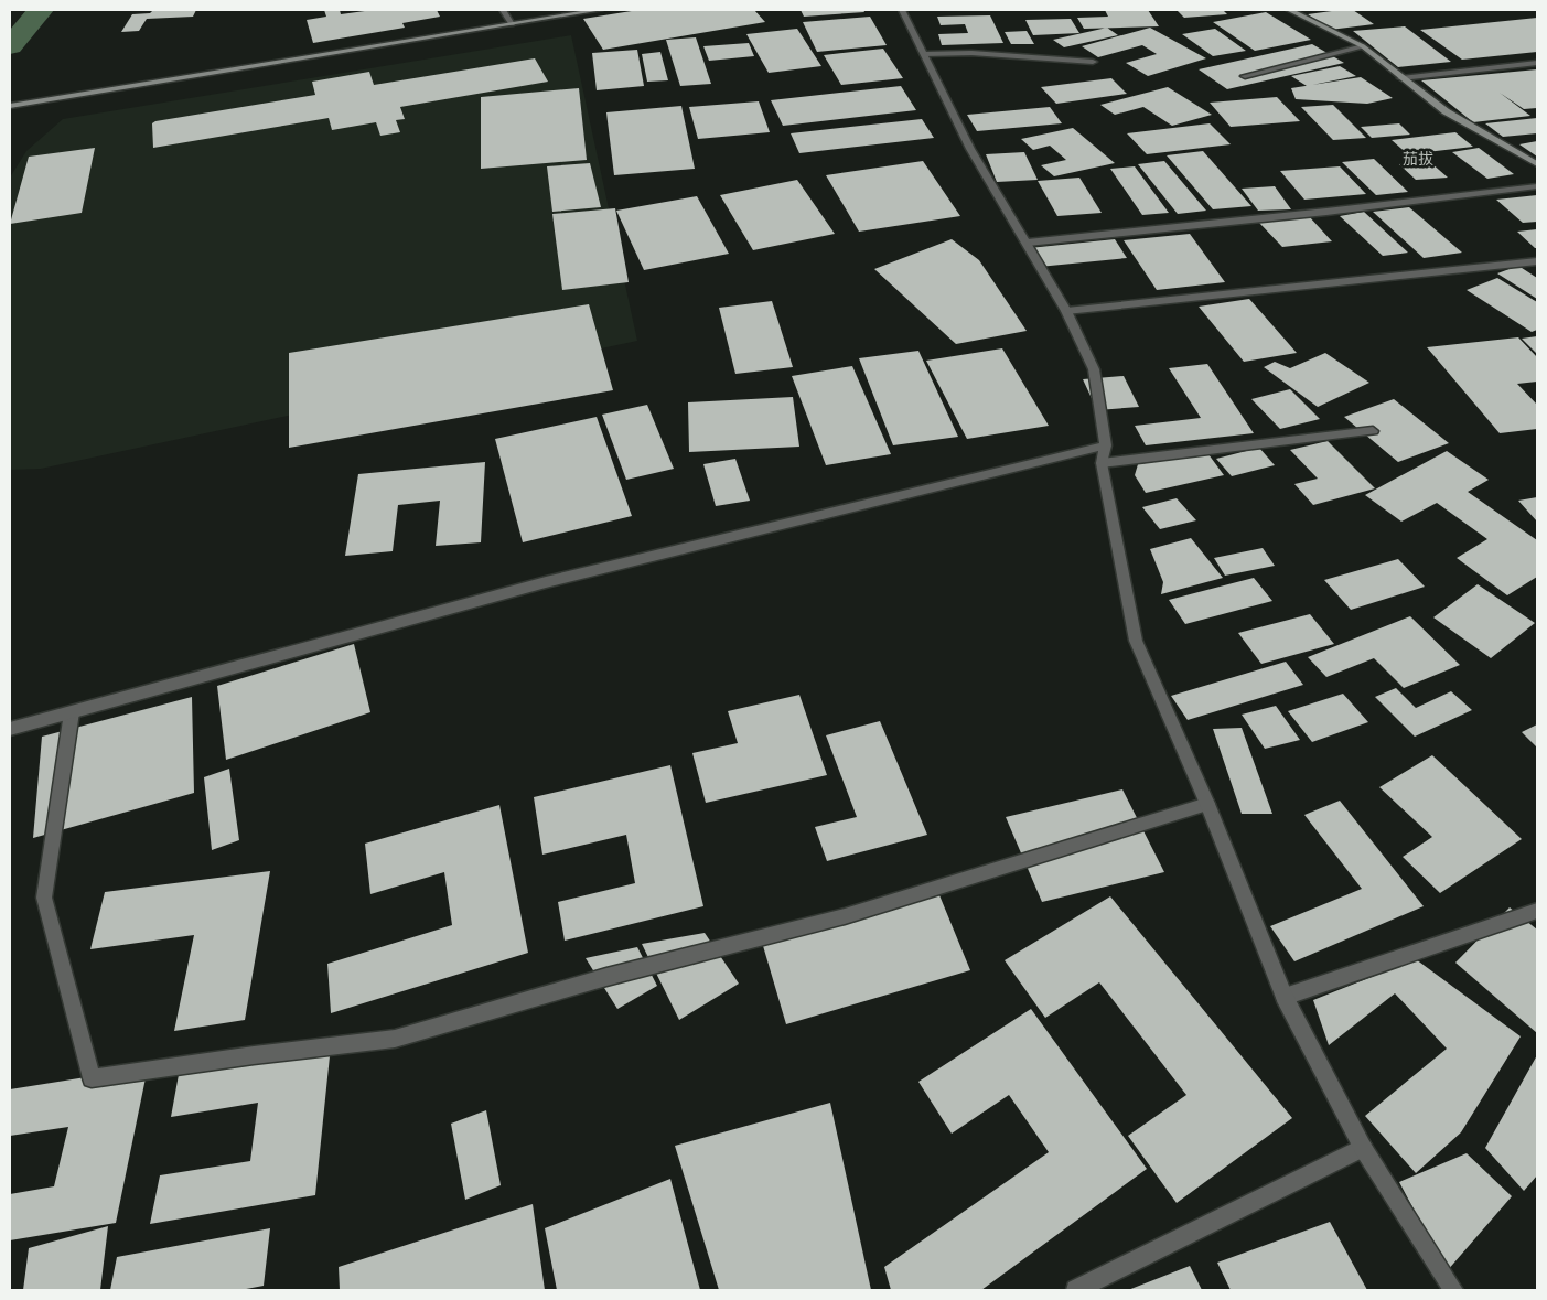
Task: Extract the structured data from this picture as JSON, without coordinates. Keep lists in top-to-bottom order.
{
  "districts": ["茄拔"]
}
